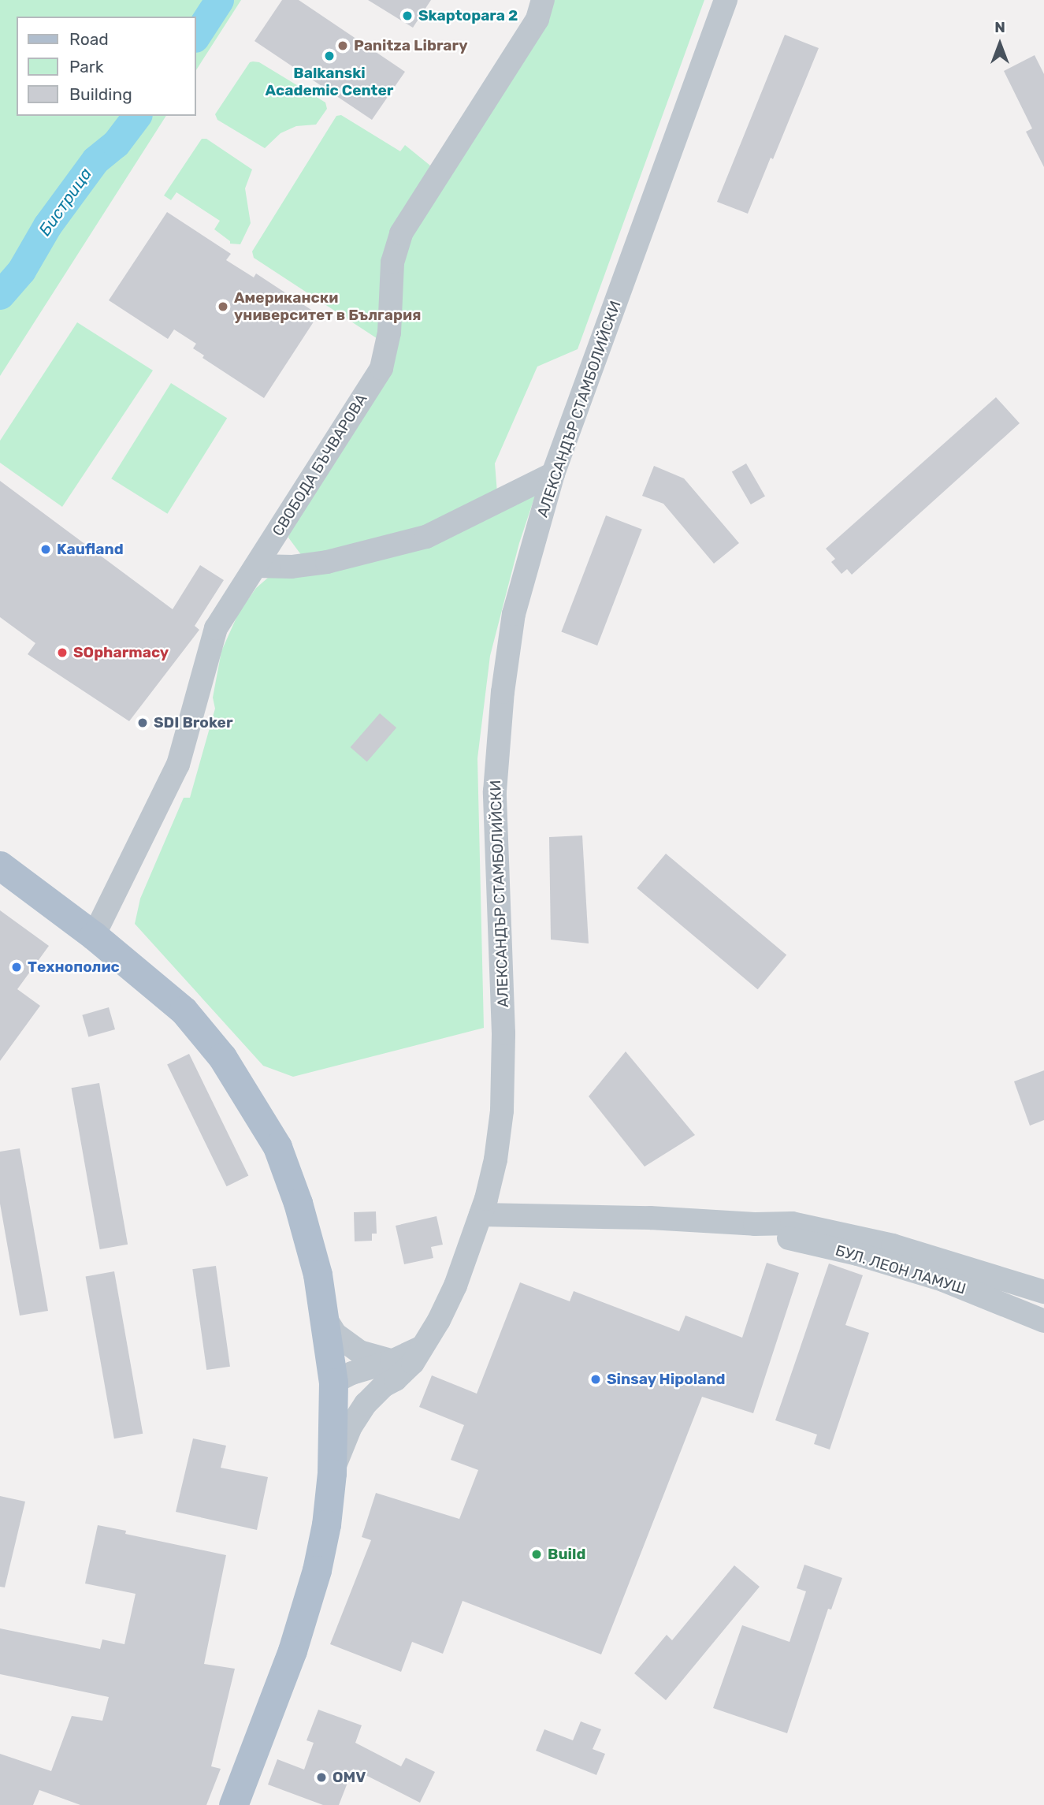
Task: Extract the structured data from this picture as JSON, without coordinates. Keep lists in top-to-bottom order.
{
  "streets": {
    "street": ["АЛЕКСАНДЪР СТАМБОЛИЙСКИ", "СВОБОДА БЪЧВАРОВА", "БУЛ. ЛЕОН ЛАМУШ"]
  },
  "crossings": [
    ["АЛЕКСАНДЪР СТАМБОЛИЙСКИ", "БУЛ. ЛЕОН ЛАМУШ"]
  ],
  "water": ["Бистрица"],
  "places": [
    "Skaptopara 2",
    "Panitza Library",
    "Balkanski Academic Center",
    "Американски университет в България",
    "Kaufland",
    "SOpharmacy",
    "SDI Broker",
    "Технополис",
    "Sinsay Hipoland",
    "Build",
    "OMV"
  ],
  "legend": ["Road", "Park", "Building"],
  "north": "top"
}
